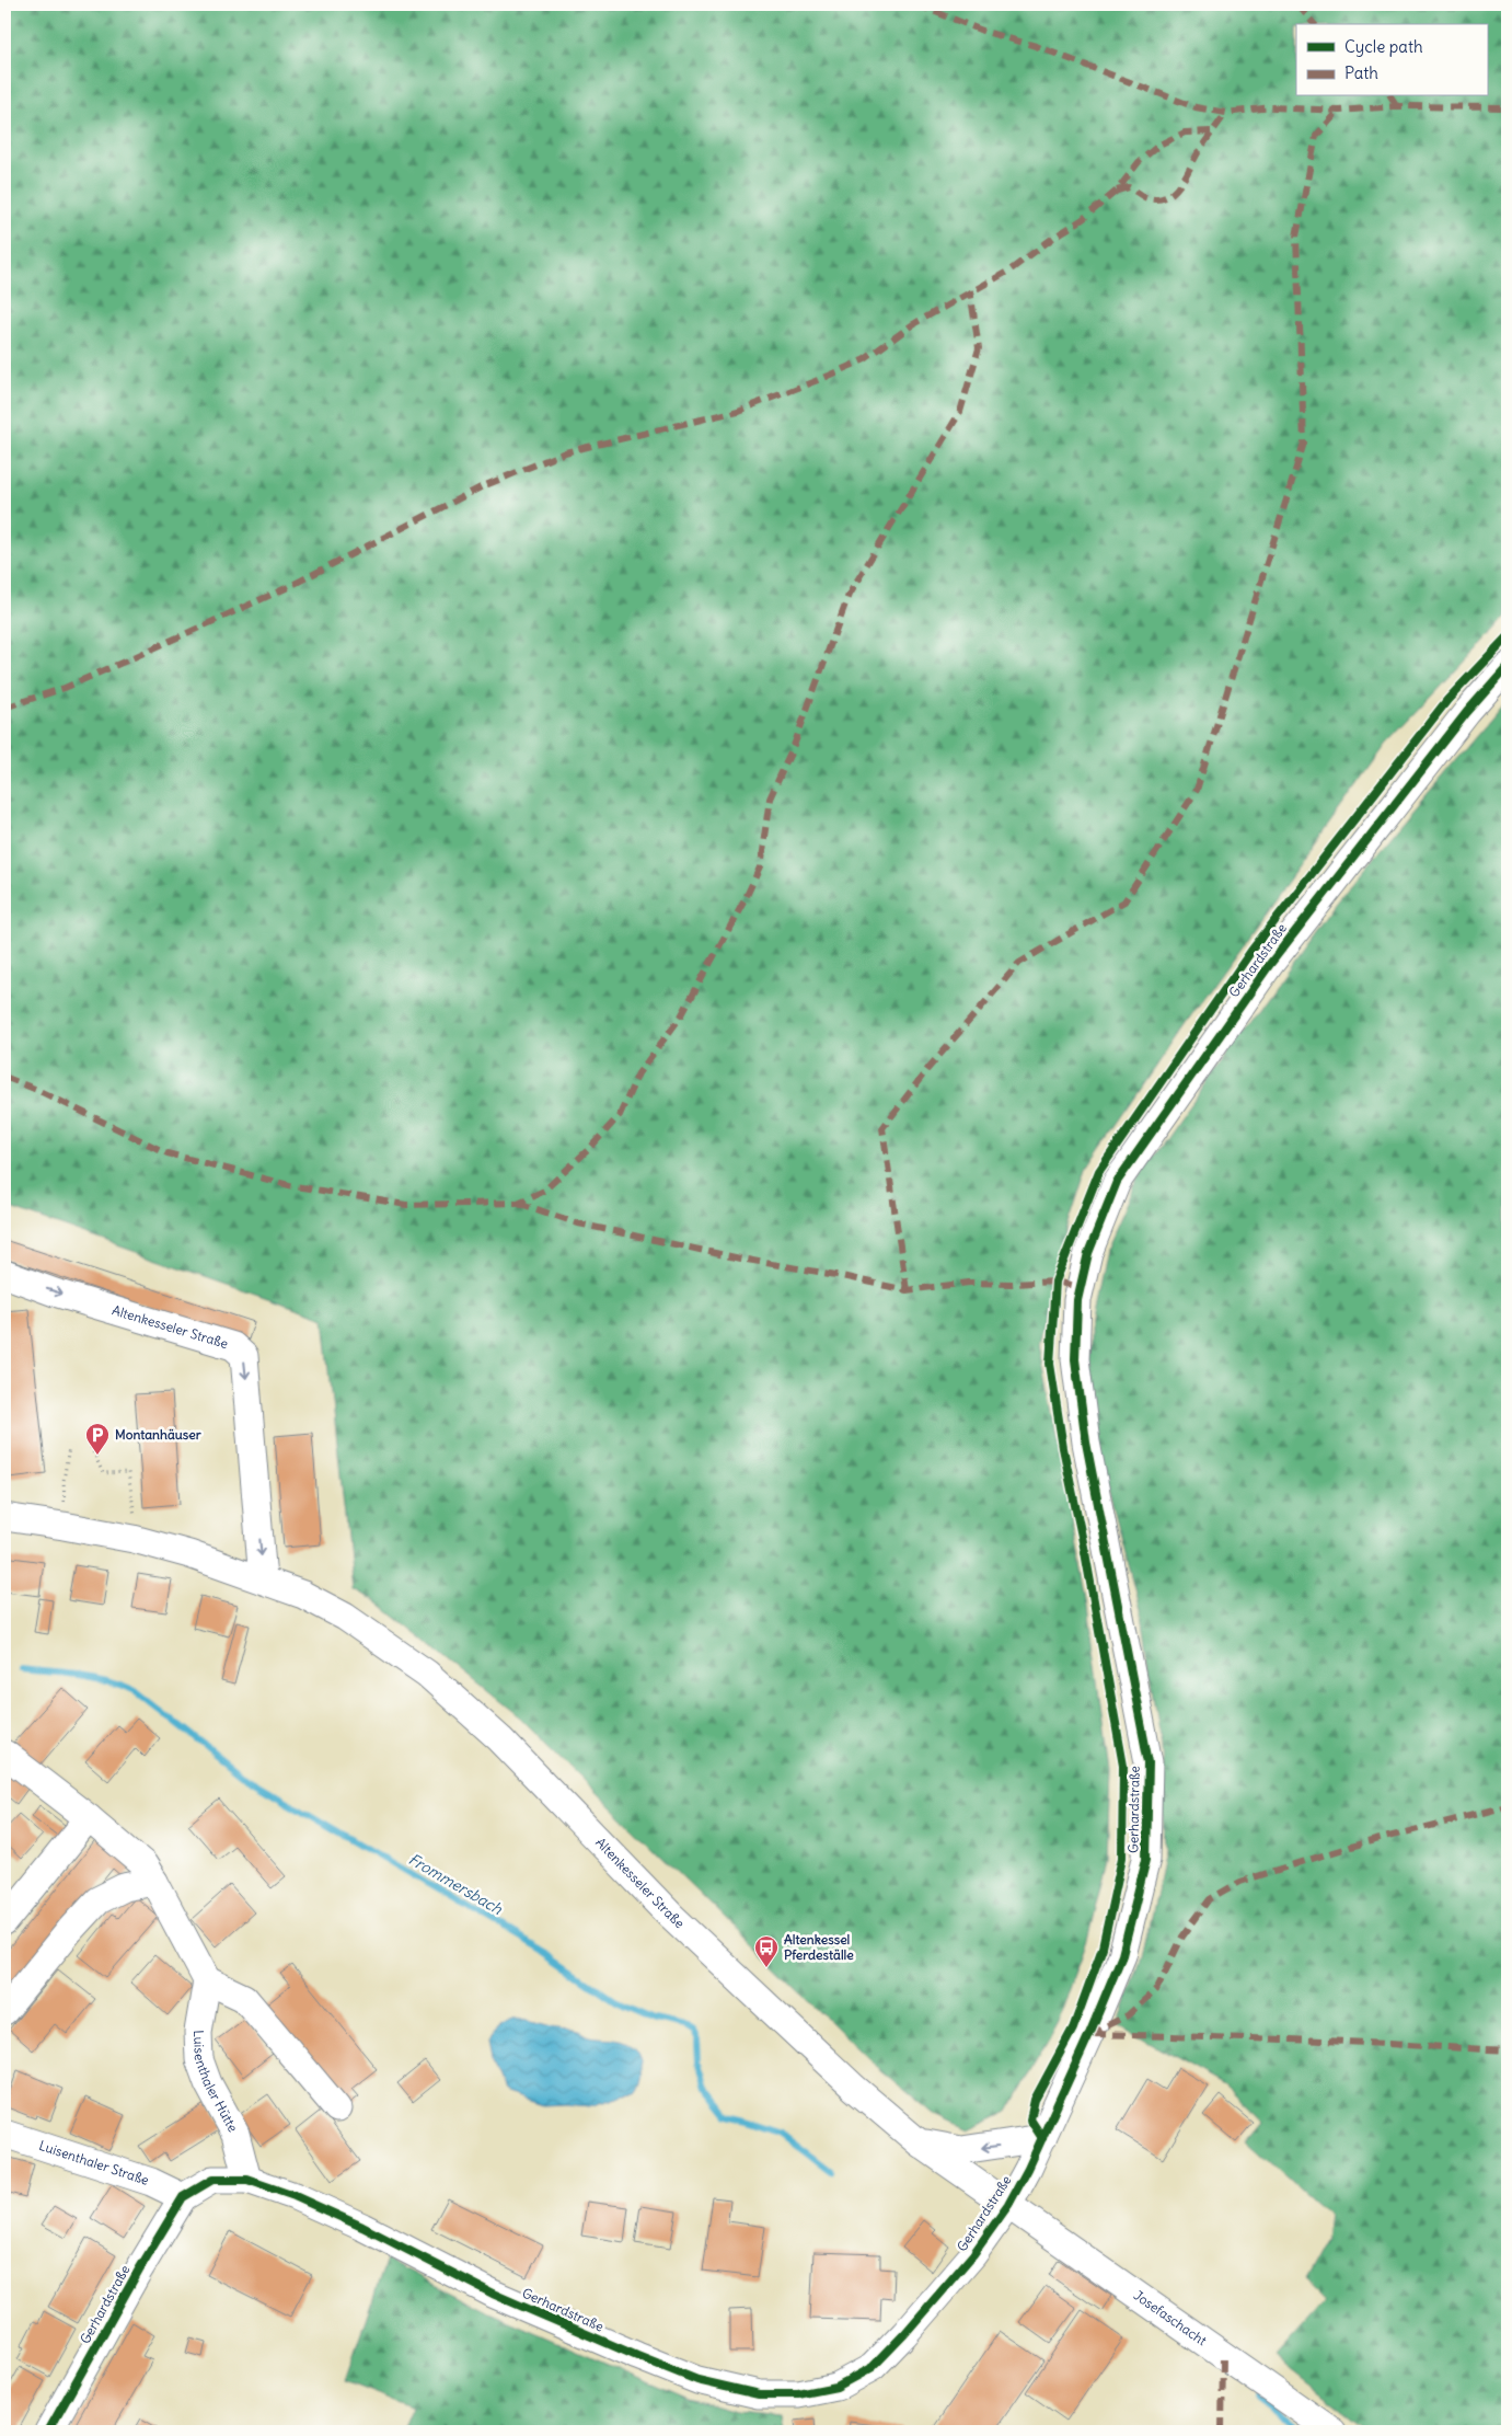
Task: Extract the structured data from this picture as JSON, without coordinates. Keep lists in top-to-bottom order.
{
  "streets": {
    "street": [
      "Gerhardstraße",
      "Altenkesseler Straße",
      "Luisenthaler Hütte",
      "Luisenthaler Straße",
      "Josefaschacht"
    ]
  },
  "crossings": [
    ["Gerhardstraße", "Altenkesseler Straße"],
    ["Gerhardstraße", "Luisenthaler Hütte"],
    ["Gerhardstraße", "Luisenthaler Straße"],
    ["Gerhardstraße", "Josefaschacht"],
    ["Altenkesseler Straße", "Josefaschacht"]
  ],
  "water": ["Frommersbach"],
  "places": {
    "parking": ["Montanhäuser"],
    "bus stop": ["Altenkessel Pferdeställe"]
  },
  "legend": ["Cycle path", "Path"]
}
